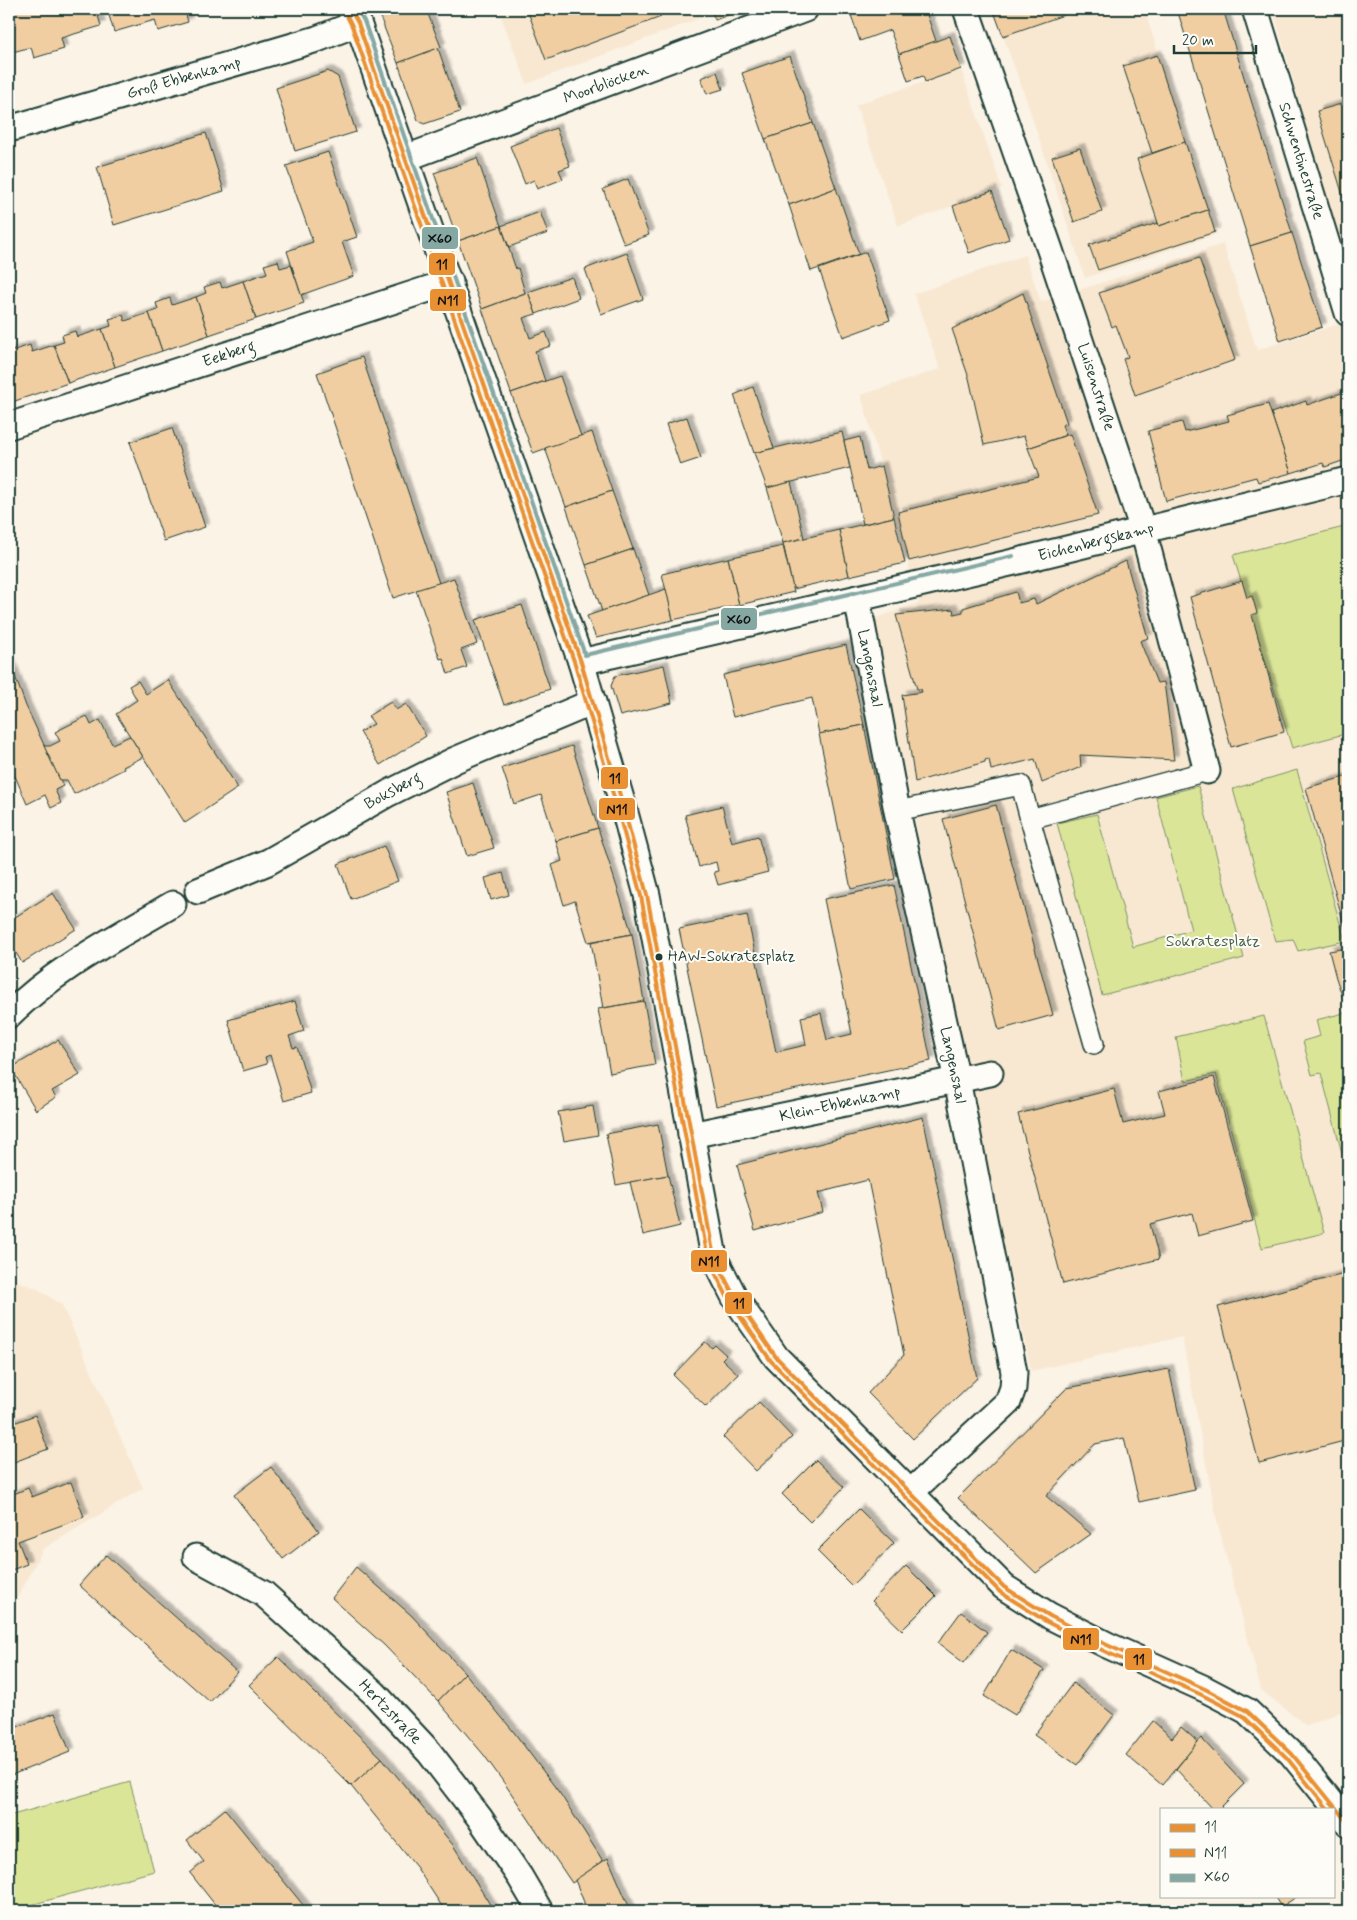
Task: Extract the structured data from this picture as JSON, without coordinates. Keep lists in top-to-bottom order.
{
  "streets": {
    "street": [
      "Groß Ebbenkamp",
      "Moorblöcken",
      "Schwentinestraße",
      "Eekberg",
      "Luisenstraße",
      "Eichenbergskamp",
      "Langensaal",
      "Boksberg",
      "Klein-Ebbenkamp",
      "Hertzstraße"
    ]
  },
  "crossings": [
    ["Luisenstraße", "Eichenbergskamp"],
    ["Eichenbergskamp", "Langensaal"],
    ["Langensaal", "Klein-Ebbenkamp"]
  ],
  "parks": ["Sokratesplatz"],
  "places": ["HAW-Sokratesplatz"],
  "lines": ["transit line 11", "transit line X60", "transit line N11"],
  "legend": ["11", "N11", "X60"],
  "scale_bar": "20 m"
}
